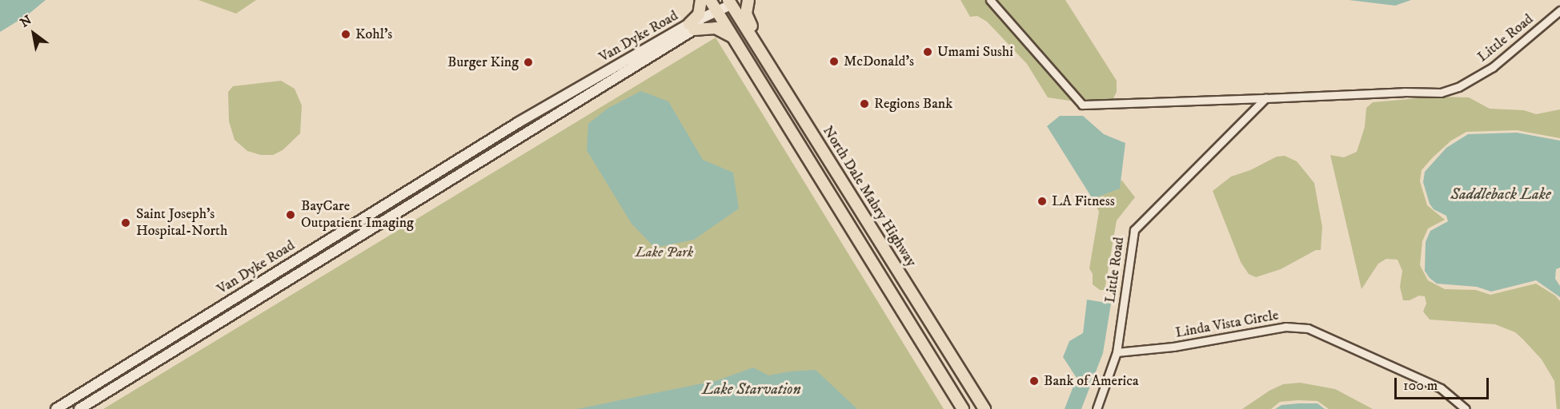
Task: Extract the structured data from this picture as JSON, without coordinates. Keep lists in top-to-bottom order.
{
  "streets": {
    "main road": ["Van Dyke Road", "North Dale Mabry Highway"],
    "street": ["Little Road", "Linda Vista Circle"]
  },
  "crossings": [
    ["Van Dyke Road", "North Dale Mabry Highway"],
    ["Little Road", "Linda Vista Circle"]
  ],
  "water": ["Saddleback Lake", "Lake Starvation"],
  "parks": ["Lake Park"],
  "places": [
    "Kohl's",
    "Umami Sushi",
    "McDonald's",
    "Burger King",
    "Regions Bank",
    "LA Fitness",
    "BayCare Outpatient Imaging",
    "Saint Joseph's Hospital-North",
    "Bank of America"
  ],
  "scale_bar": "100 m",
  "north": "top left"
}
